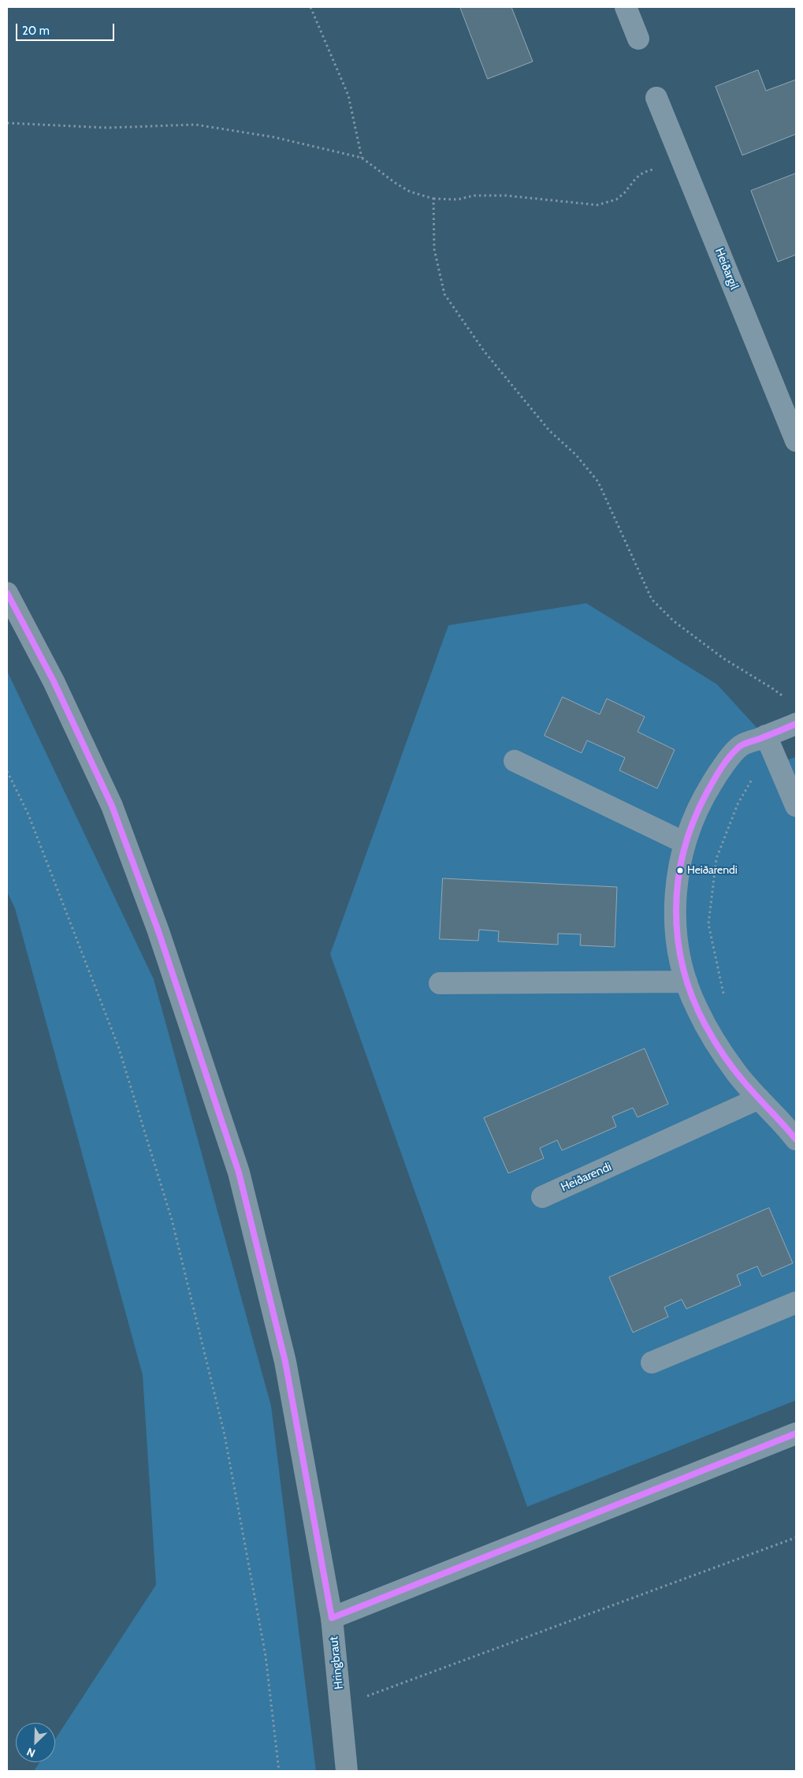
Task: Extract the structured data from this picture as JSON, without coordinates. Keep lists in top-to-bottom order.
{
  "streets": {
    "main road": ["Hringbraut"],
    "street": ["Heiðargil", "Heiðarendi"]
  },
  "places": ["Heiðarendi"],
  "scale_bar": "20 m",
  "north": "bottom left"
}
